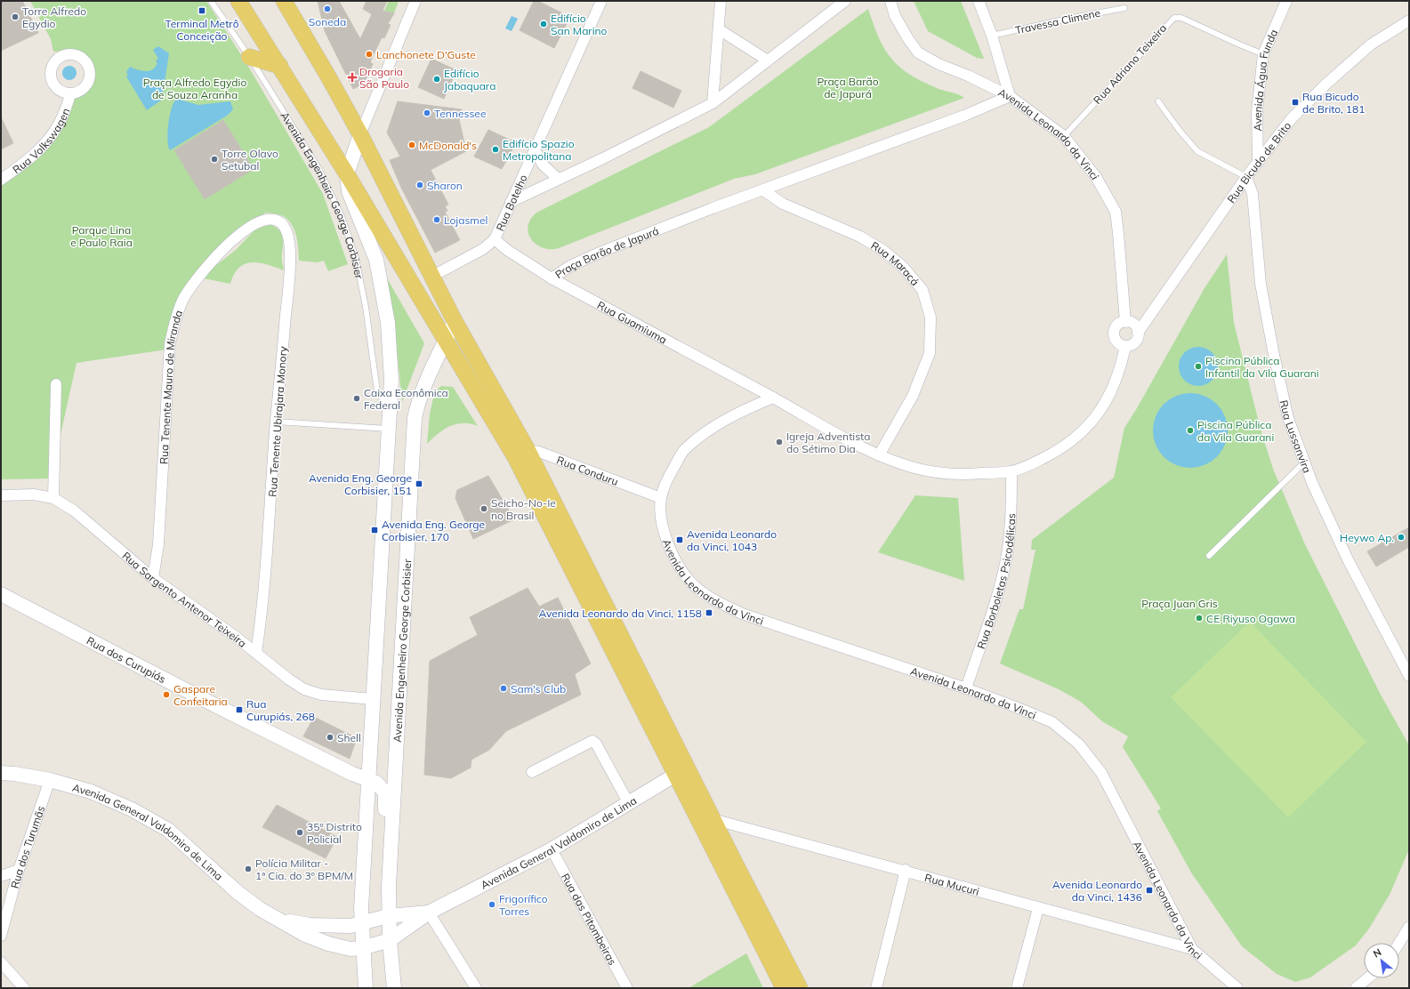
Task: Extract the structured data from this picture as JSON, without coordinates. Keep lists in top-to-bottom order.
{
  "streets": {
    "main road": ["Avenida Engenheiro George Corbisier", "Rua dos Curupiás", "Avenida General Valdomiro de Lima"],
    "street": [
      "Avenida Água Funda",
      "Avenida Leonardo da Vinci",
      "Rua Volkswagen",
      "Rua Bicudo de Brito",
      "Rua Botelho",
      "Praça Barão de Japurá",
      "Rua Maracá",
      "Rua Guamiuma",
      "Rua Tenente Mauro de Miranda",
      "Rua Tenente Ubirajara Monory",
      "Rua Lussanvira",
      "Rua Conduru",
      "Rua Borboletas Psicodélicas",
      "Rua Sargento Antenor Teixeira",
      "Rua dos Turumãs",
      "Rua Mucuri",
      "Rua das Pitombeiras"
    ],
    "lane": ["Travessa Climene", "Rua Adriano Teixeira"]
  },
  "crossings": [
    ["Rua Adriano Teixeira", "Avenida Água Funda"],
    ["Rua Adriano Teixeira", "Avenida Leonardo da Vinci"],
    ["Avenida Água Funda", "Rua Bicudo de Brito"],
    ["Avenida Leonardo da Vinci", "Rua Bicudo de Brito"],
    ["Avenida Leonardo da Vinci", "Praça Barão de Japurá"],
    ["Avenida Leonardo da Vinci", "Rua Guamiuma"],
    ["Avenida Leonardo da Vinci", "Rua Conduru"],
    ["Avenida Leonardo da Vinci", "Rua Borboletas Psicodélicas"],
    ["Avenida Leonardo da Vinci", "Rua Mucuri"],
    ["Rua Bicudo de Brito", "Rua Lussanvira"],
    ["Avenida Engenheiro George Corbisier", "Rua Sargento Antenor Teixeira"],
    ["Avenida Engenheiro George Corbisier", "Rua dos Curupiás"],
    ["Avenida Engenheiro George Corbisier", "Avenida General Valdomiro de Lima"],
    ["Rua Botelho", "Rua Guamiuma"],
    ["Praça Barão de Japurá", "Rua Maracá"],
    ["Praça Barão de Japurá", "Rua Guamiuma"],
    ["Rua Tenente Mauro de Miranda", "Rua Tenente Ubirajara Monory"],
    ["Rua Tenente Mauro de Miranda", "Rua Sargento Antenor Teixeira"],
    ["Rua Tenente Ubirajara Monory", "Rua Sargento Antenor Teixeira"],
    ["Avenida General Valdomiro de Lima", "Rua dos Turumãs"],
    ["Avenida General Valdomiro de Lima", "Rua das Pitombeiras"]
  ],
  "parks": [
    "Praça Barão de Japurá",
    "Praça Alfredo Egydio de Souza Aranha",
    "Parque Lina e Paulo Raia",
    "Praça Juan Gris"
  ],
  "places": {
    "other": [
      "Soneda",
      "Torre Alfredo Egydio",
      "Edifício San Marino",
      "Lanchonete D'Guste",
      "Edifício Jabaquara",
      "Tennessee",
      "McDonald's",
      "Edifício Spazio Metropolitana",
      "Torre Olavo Setubal",
      "Sharon",
      "Lojasmel",
      "Piscina Pública Infantil da Vila Guarani",
      "Caixa Econômica Federal",
      "Piscina Pública da Vila Guarani",
      "Igreja Adventista do Sétimo Dia",
      "Seicho-No-Ie no Brasil",
      "Heywo Ap.",
      "CE Riyuso Ogawa",
      "Sam's Club",
      "Gaspare Confeitaria",
      "Shell",
      "35º Distrito Policial",
      "Polícia Militar - 1ª Cia. do 3º BPM/M",
      "Frigorífico Torres"
    ],
    "transit": [
      "Terminal Metrô Conceição",
      "Rua Bicudo de Brito, 181",
      "Avenida Eng. George Corbisier, 151",
      "Avenida Eng. George Corbisier, 170",
      "Avenida Leonardo da Vinci, 1043",
      "Avenida Leonardo da Vinci, 1158",
      "Rua Curupiás, 268",
      "Avenida Leonardo da Vinci, 1436"
    ],
    "health": ["Drogaria São Paulo"]
  },
  "north": "top left"
}
